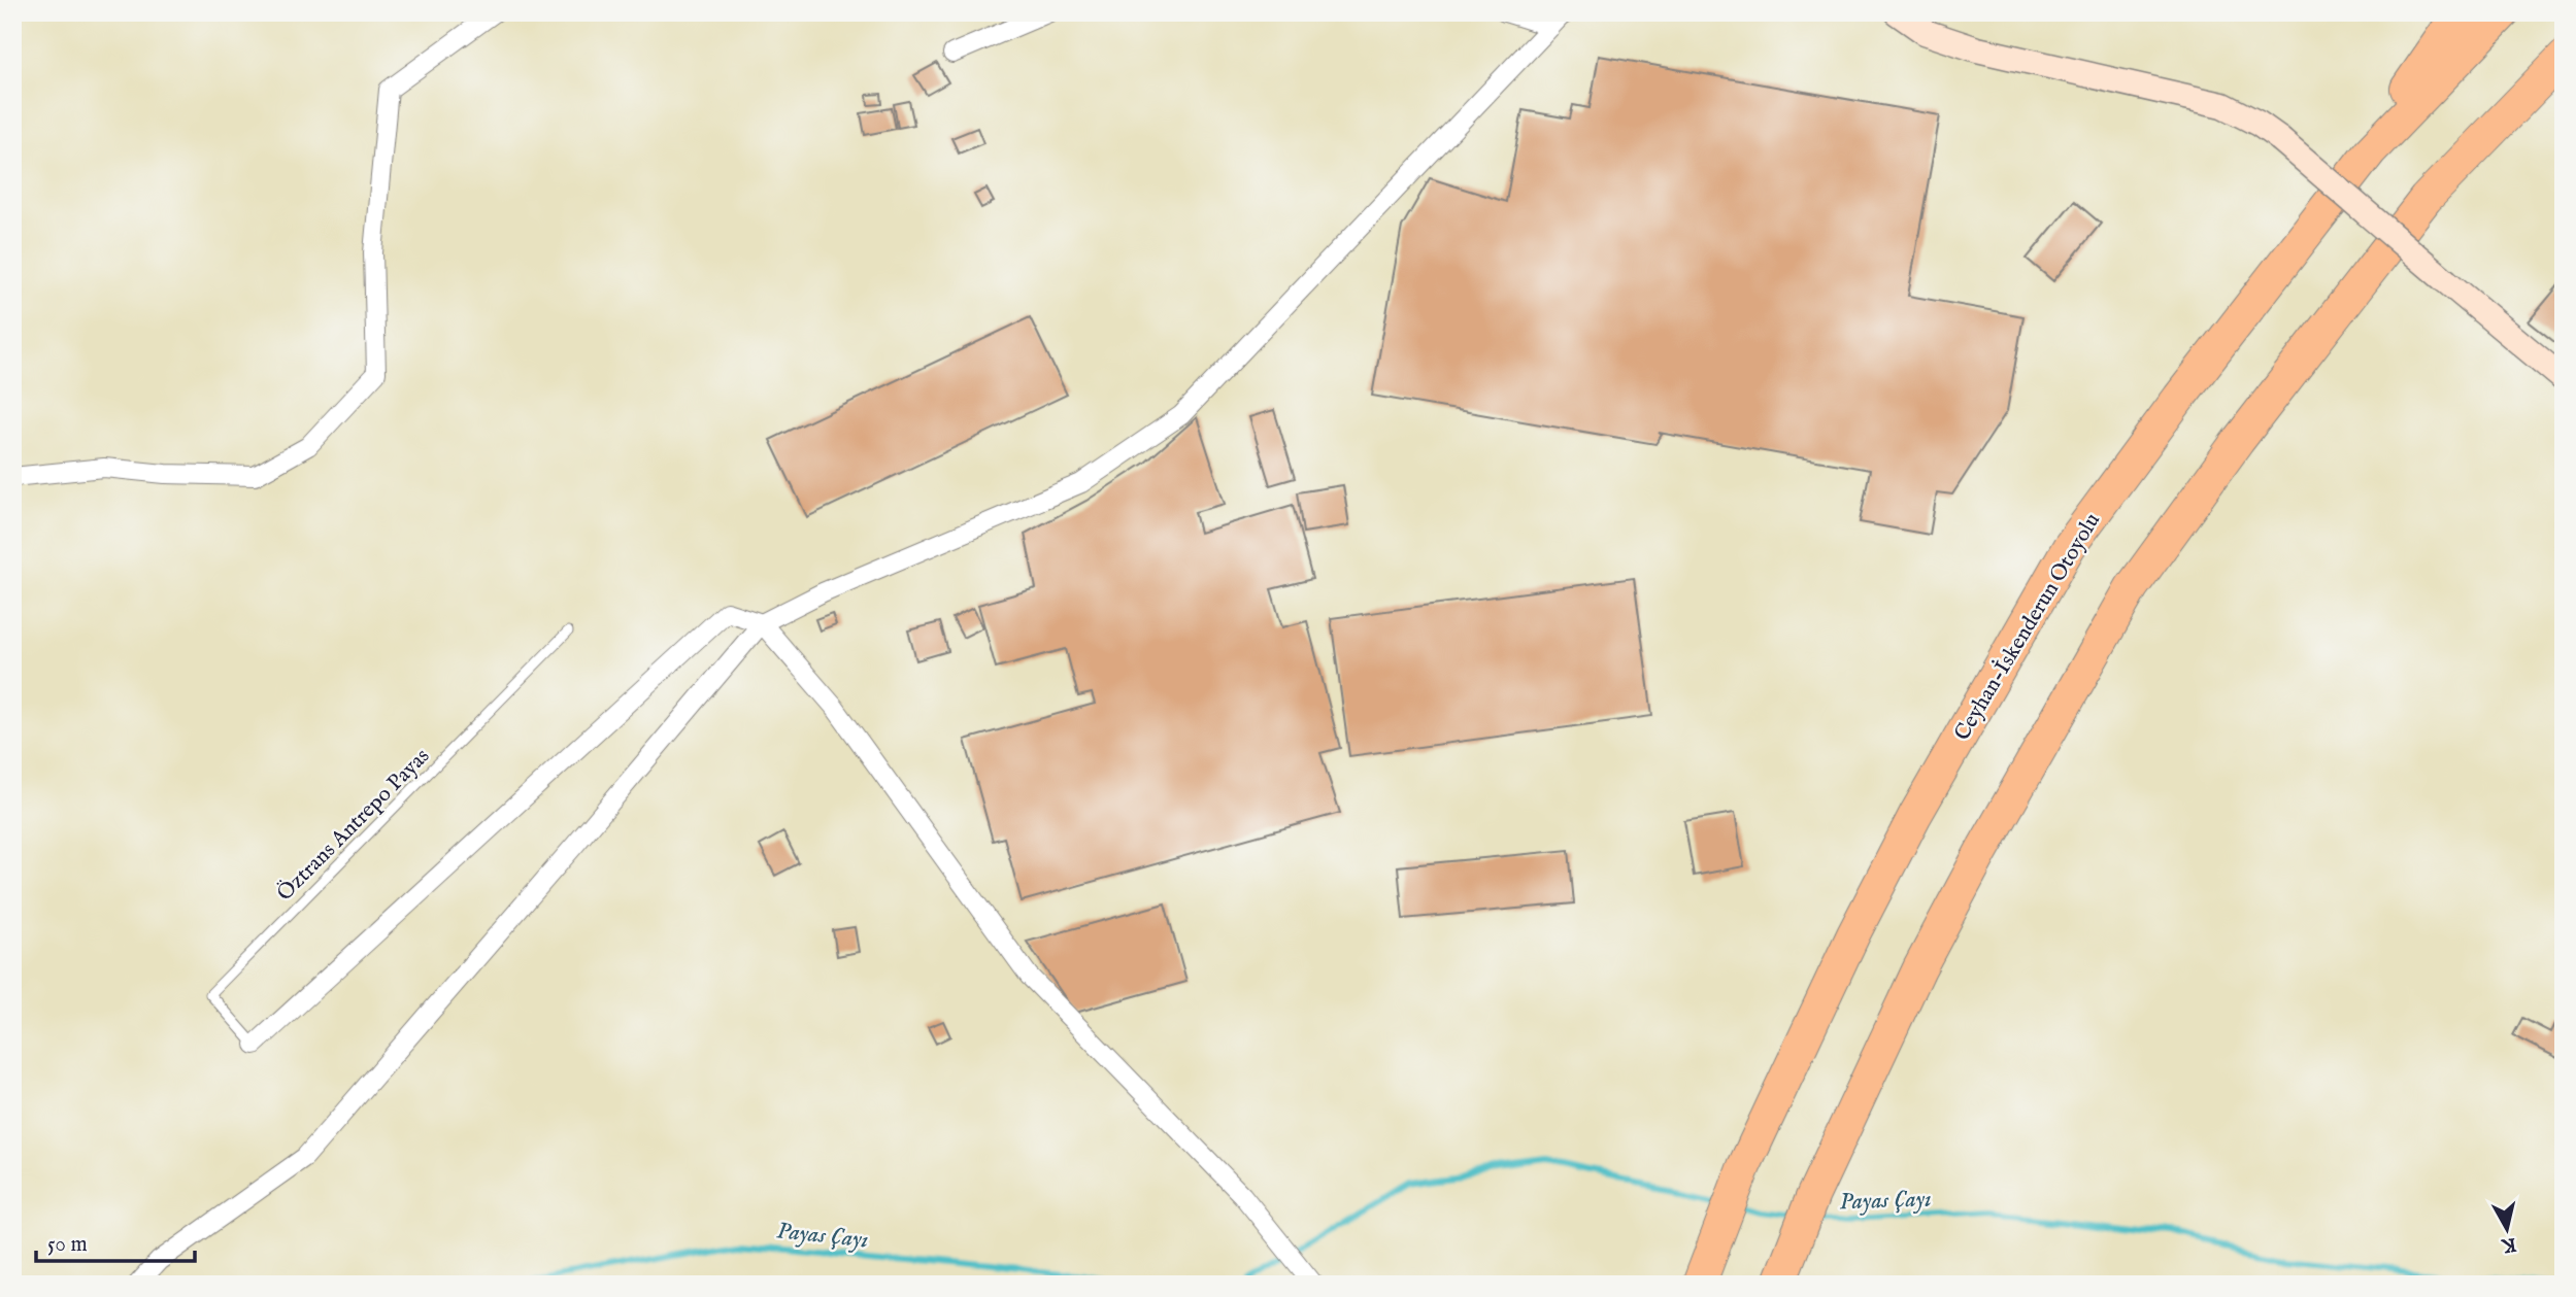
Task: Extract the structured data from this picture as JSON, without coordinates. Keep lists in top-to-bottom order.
{
  "streets": {
    "highway": ["Ceyhan-İskenderun Otoyolu"],
    "lane": ["Öztrans Antrepo Payas"]
  },
  "water": ["Payas Çayı"],
  "scale_bar": "50 m",
  "north": "bottom"
}
